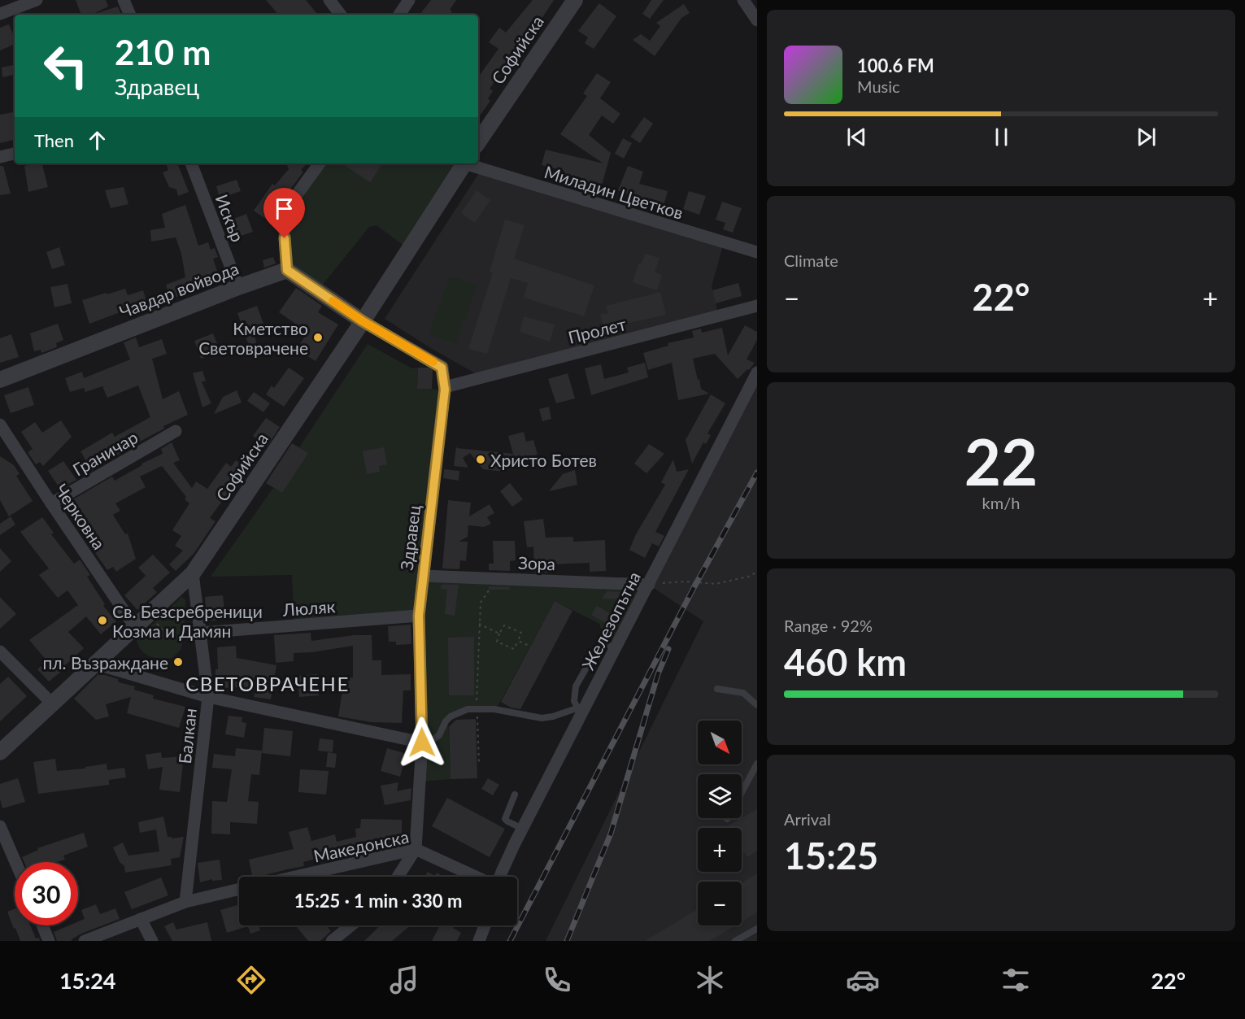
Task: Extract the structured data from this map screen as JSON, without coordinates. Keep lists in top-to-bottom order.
{
  "streets": {
    "street": [
      "Софийска",
      "Миладин Цветков",
      "Искър",
      "Чавдар войвода",
      "Пролет",
      "Граничар",
      "Черковна",
      "Здравец",
      "Зора",
      "Люляк",
      "Железопътна",
      "Балкан",
      "Македонска"
    ]
  },
  "crossings": [
    ["Софийска", "Черковна"],
    ["Софийска", "Здравец"],
    ["Софийска", "Балкан"],
    ["Искър", "Чавдар войвода"],
    ["Пролет", "Здравец"],
    ["Граничар", "Черковна"],
    ["Здравец", "Зора"],
    ["Здравец", "Люляк"],
    ["Здравец", "Македонска"],
    ["Зора", "Железопътна"],
    ["Люляк", "Балкан"]
  ],
  "districts": ["СВЕТОВРАЧЕНЕ"],
  "places": [
    "Кметство Световрачене",
    "Христо Ботев",
    "Св. Безсребреници Козма и Дамян",
    "пл. Възраждане"
  ],
  "north": "bottom right",
  "page": {
    "turn": ["210 m", "Здравец"],
    "song": ["100.6 FM", "Music"],
    "then": "Then",
    "tile": [
      "Climate",
      ["22", "km/h"],
      ["Range · 92%", "460 km"],
      ["Arrival", "15:25"]
    ],
    "heat": ["−", "22°", "+"],
    "map_buttons": ["+", "−"],
    "limit": "30",
    "trip": "15:25 · 1 min · 330 m",
    "tabs": ["15:24", "22°"]
  }
}
